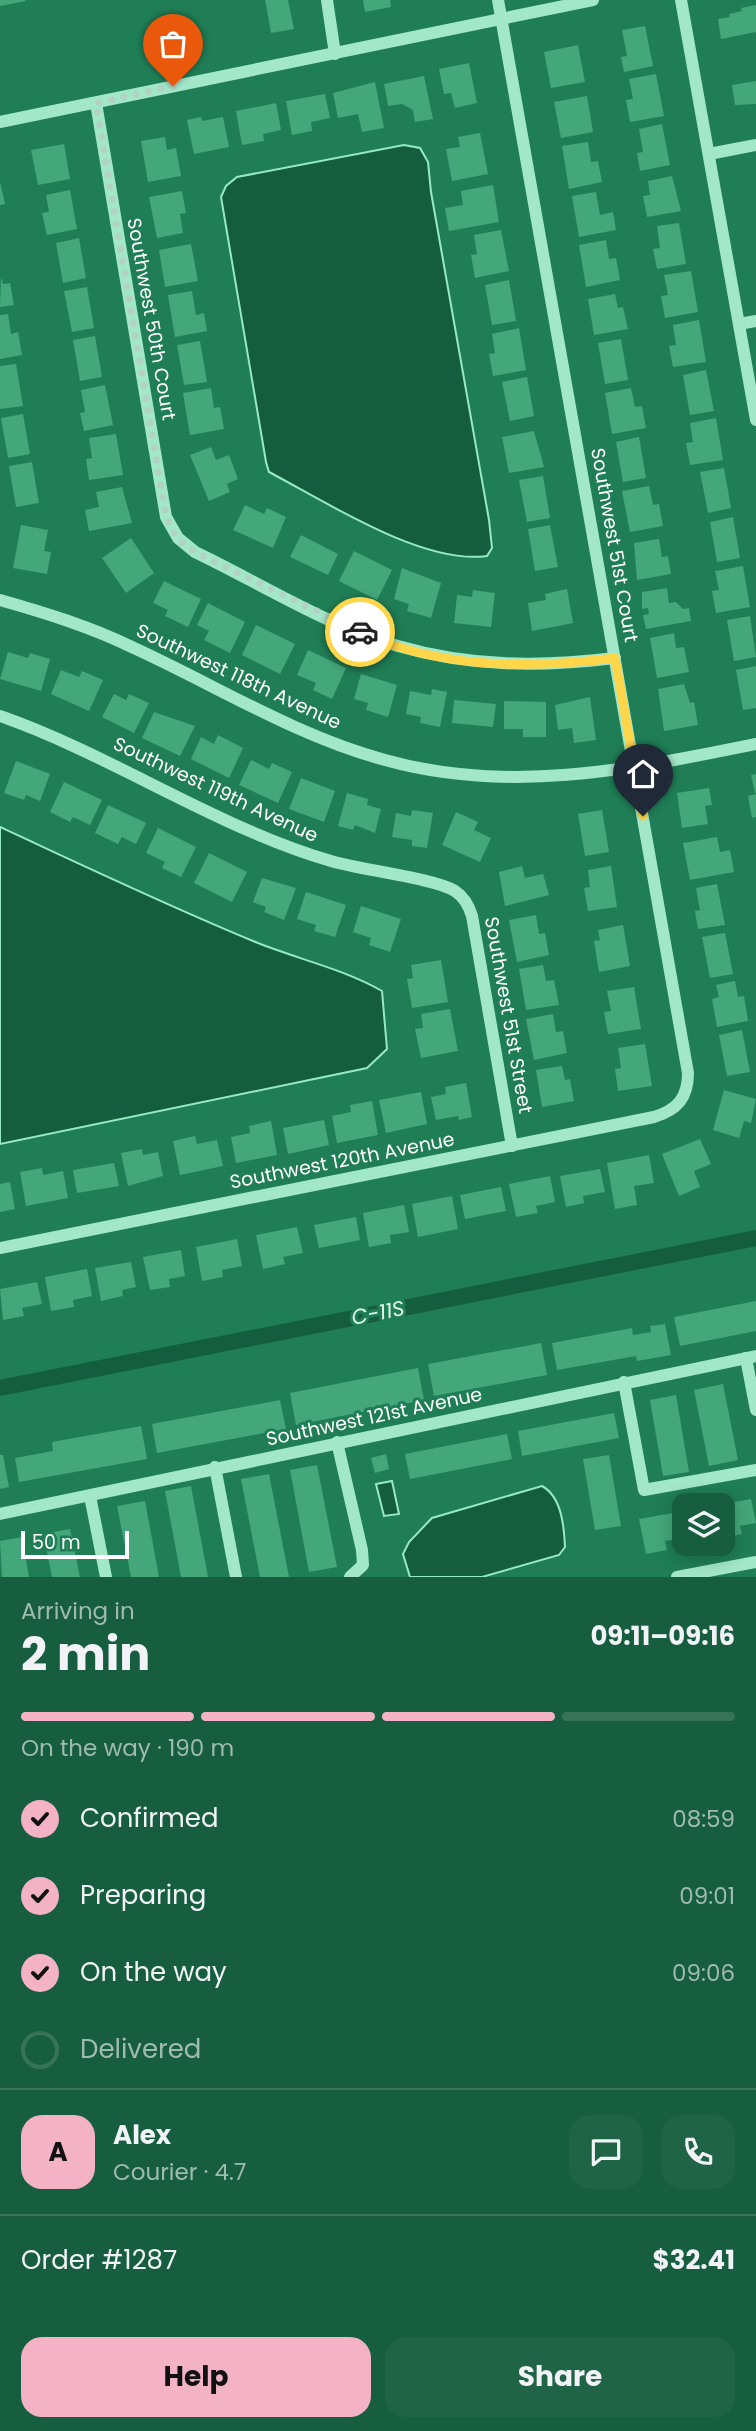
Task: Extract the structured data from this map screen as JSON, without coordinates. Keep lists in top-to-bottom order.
{
  "streets": {
    "street": [
      "Southwest 50th Court",
      "Southwest 51st Court",
      "Southwest 118th Avenue",
      "Southwest 119th Avenue",
      "Southwest 51st Street",
      "Southwest 120th Avenue",
      "Southwest 121st Avenue"
    ]
  },
  "crossings": [
    ["Southwest 50th Court", "Southwest 51st Court"],
    ["Southwest 51st Court", "Southwest 118th Avenue"],
    ["Southwest 51st Court", "Southwest 120th Avenue"],
    ["Southwest 119th Avenue", "Southwest 51st Street"],
    ["Southwest 51st Street", "Southwest 120th Avenue"]
  ],
  "water": ["C-11S"],
  "scale_bar": "50 m",
  "page": {
    "scale": "50 m",
    "heading": ["2 min", "Arriving in", "09:11–09:16"],
    "panel": [
      "Alex",
      "Courier · 4.7",
      "Order #1287",
      "$32.41"
    ],
    "bar": "On the way · 190 m",
    "list": [
      ["Confirmed", "08:59"],
      ["Preparing", "09:01"],
      ["On the way", "09:06"],
      "Delivered"
    ],
    "round": "A",
    "buttons": ["Help", "Share"]
  }
}
